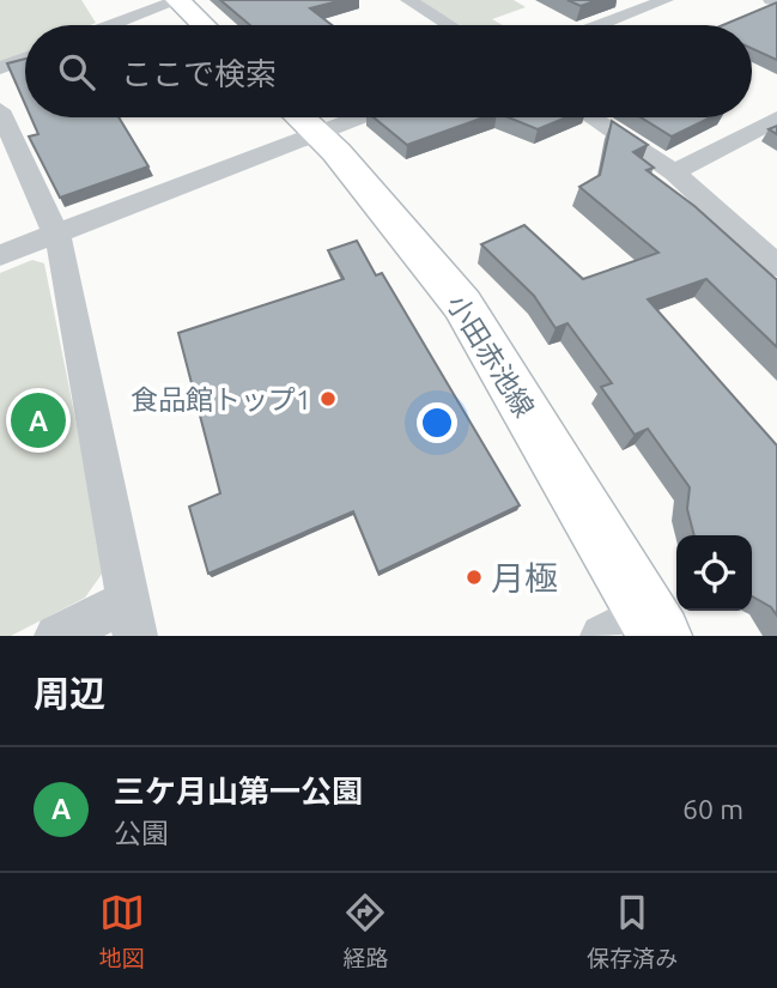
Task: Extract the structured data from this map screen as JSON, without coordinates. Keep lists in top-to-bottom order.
{
  "streets": {
    "street": ["小田赤池線"]
  },
  "places": ["食品館トップ1", "月極"],
  "page": {
    "search": "ここで検索",
    "pins": "A",
    "heading": "周辺",
    "list": [
      {
        "mark": "A",
        "name": "三ケ月山第一公園",
        "note": "公園",
        "value": "60 m"
      }
    ],
    "nav": ["地図", "経路", "保存済み"]
  }
}
